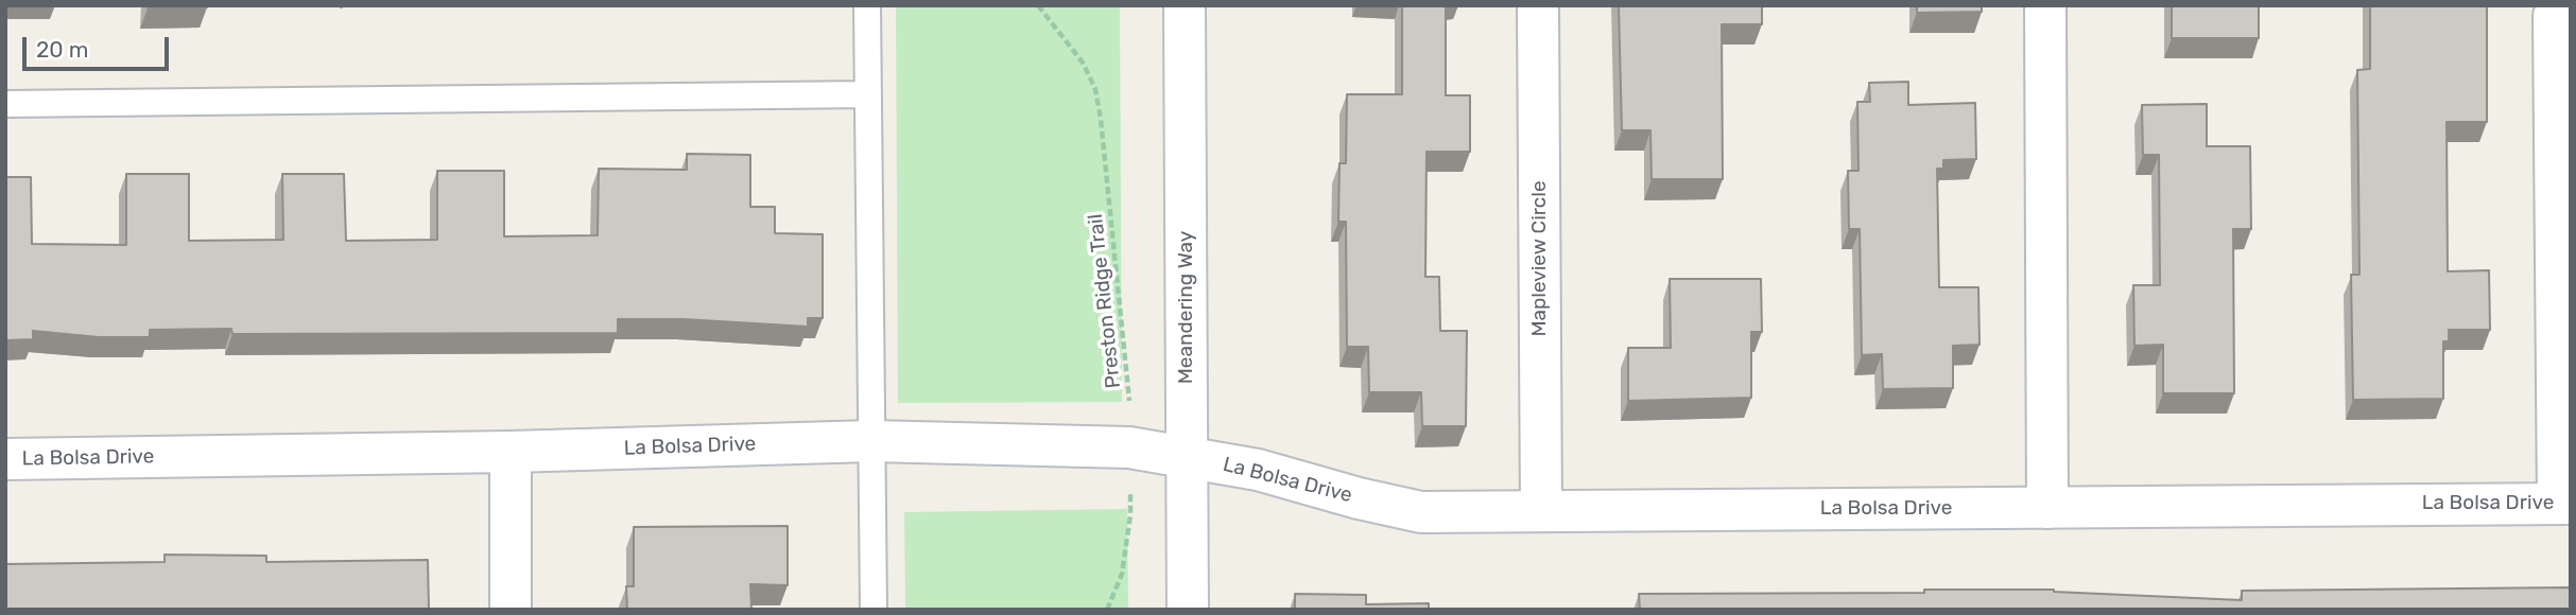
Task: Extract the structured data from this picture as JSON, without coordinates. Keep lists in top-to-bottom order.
{
  "streets": {
    "street": ["Mapleview Circle", "Meandering Way", "La Bolsa Drive"],
    "path": ["Preston Ridge Trail"]
  },
  "crossings": [
    ["Mapleview Circle", "La Bolsa Drive"],
    ["Preston Ridge Trail", "La Bolsa Drive"],
    ["Meandering Way", "La Bolsa Drive"]
  ],
  "scale_bar": "20 m"
}
